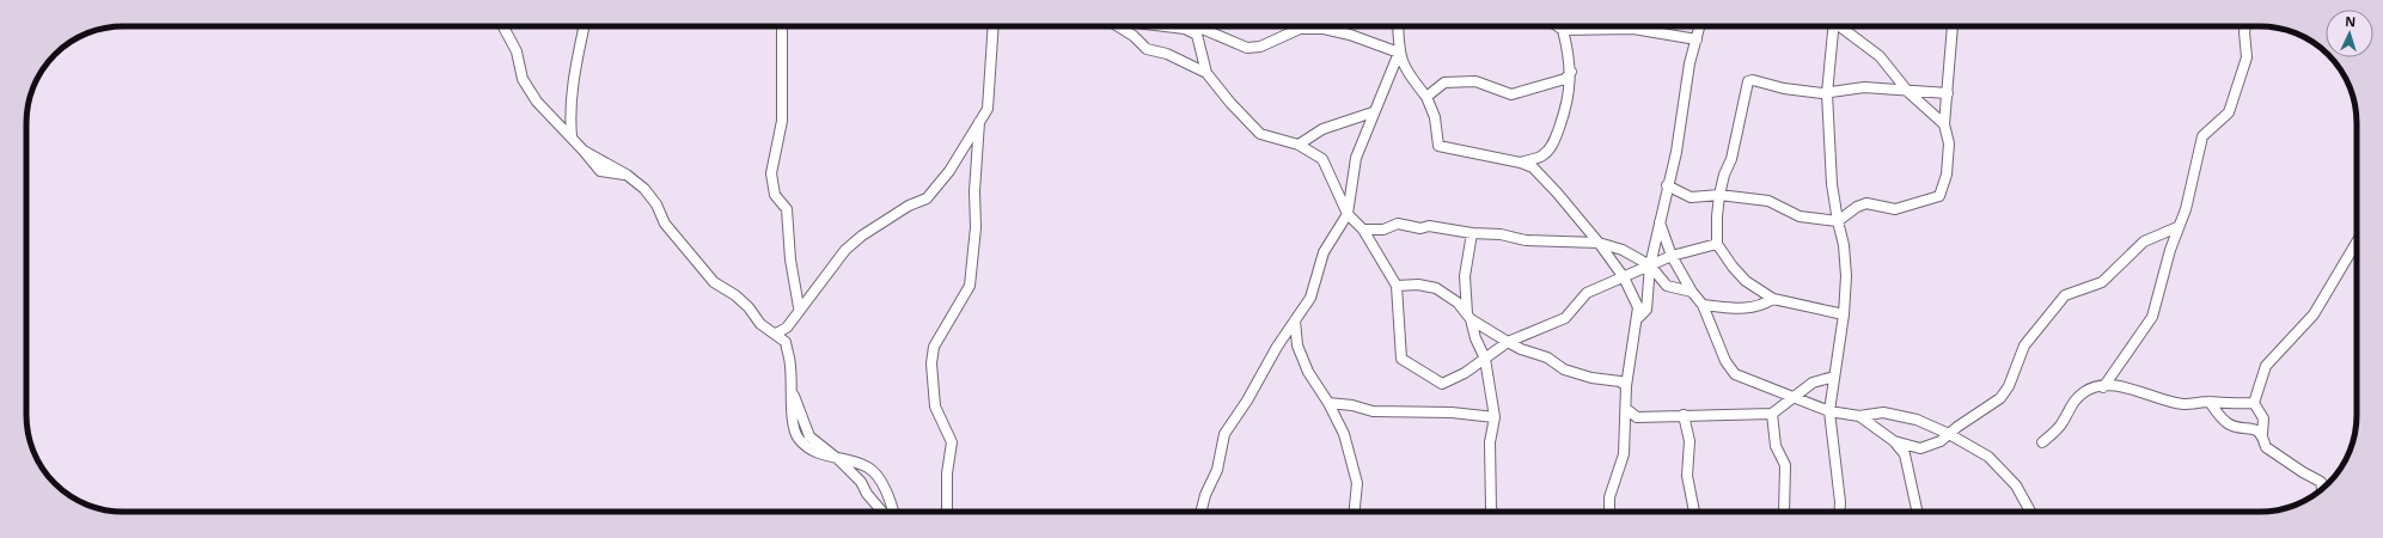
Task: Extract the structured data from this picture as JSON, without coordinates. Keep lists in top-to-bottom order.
{
  "north": "top"
}
